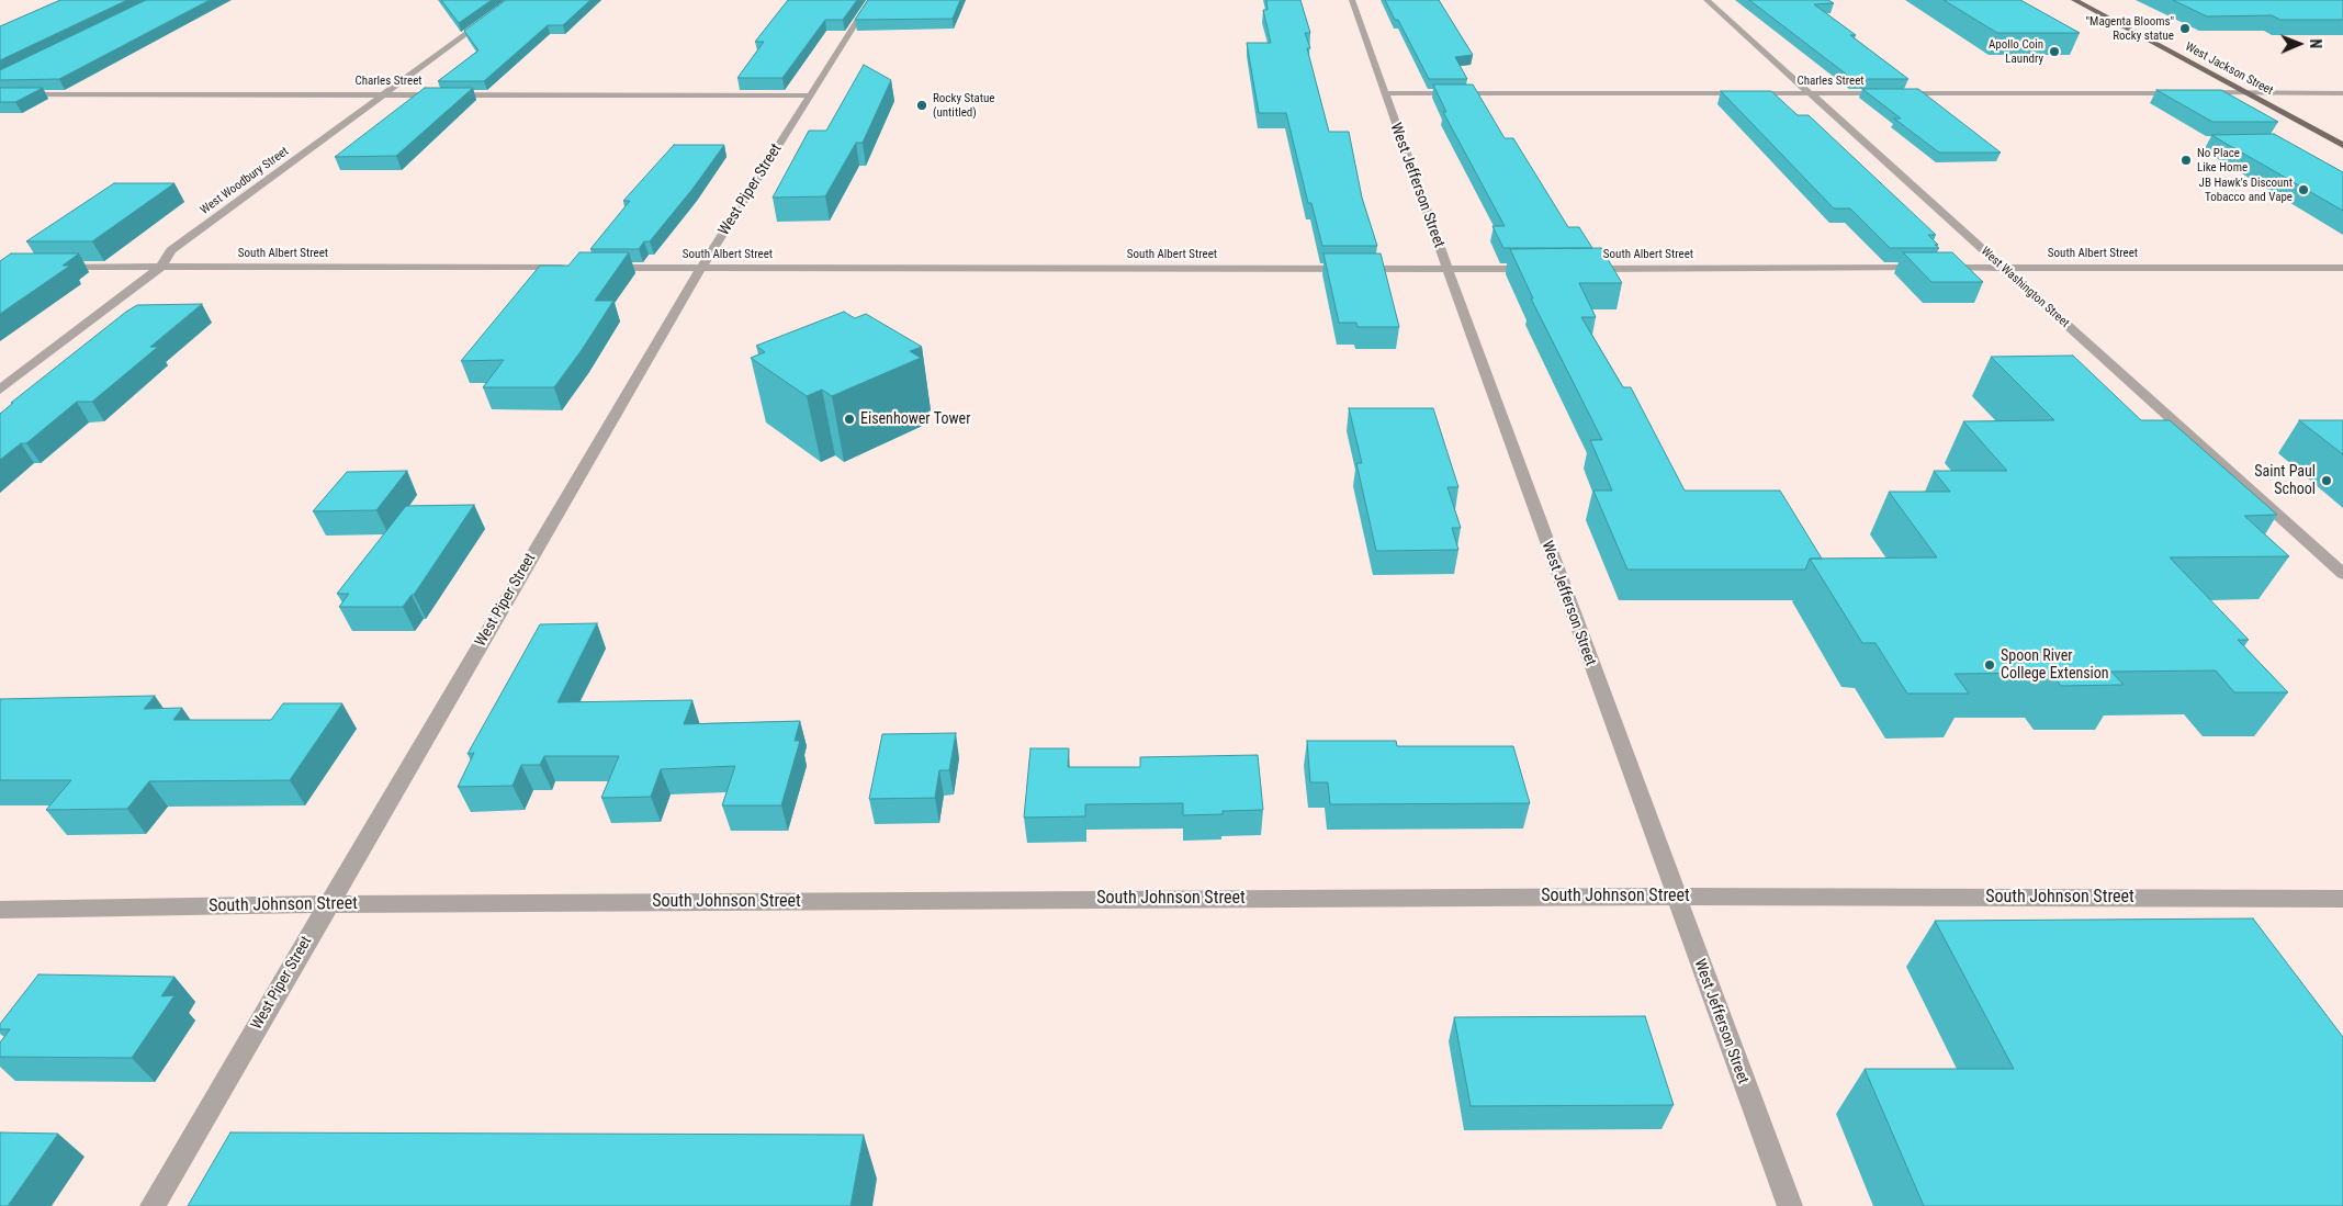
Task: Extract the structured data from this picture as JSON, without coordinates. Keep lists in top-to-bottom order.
{
  "streets": {
    "main road": ["West Jackson Street"],
    "street": [
      "Charles Street",
      "West Woodbury Street",
      "West Jefferson Street",
      "West Piper Street",
      "South Albert Street",
      "West Washington Street",
      "South Johnson Street"
    ]
  },
  "crossings": [
    ["Charles Street", "West Woodbury Street"],
    ["Charles Street", "West Jefferson Street"],
    ["Charles Street", "West Piper Street"],
    ["Charles Street", "West Washington Street"],
    ["West Woodbury Street", "South Albert Street"],
    ["West Jefferson Street", "South Albert Street"],
    ["West Jefferson Street", "South Johnson Street"],
    ["West Piper Street", "South Albert Street"],
    ["West Piper Street", "South Johnson Street"],
    ["South Albert Street", "West Washington Street"]
  ],
  "places": [
    "\"Magenta Blooms\" Rocky statue",
    "Apollo Coin Laundry",
    "Rocky Statue (untitled)",
    "No Place Like Home",
    "JB Hawk's Discount Tobacco and Vape",
    "Eisenhower Tower",
    "Saint Paul School",
    "Spoon River College Extension"
  ],
  "north": "right"
}
